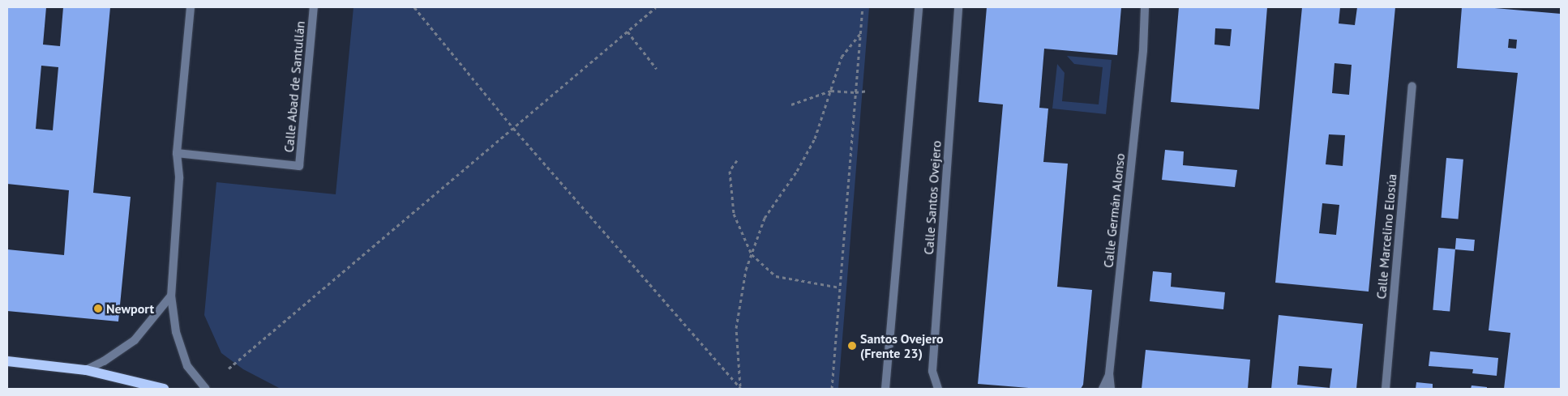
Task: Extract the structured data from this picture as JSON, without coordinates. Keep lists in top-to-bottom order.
{
  "streets": {
    "street": [
      "Calle Abad de Santullán",
      "Calle Santos Ovejero",
      "Calle Germán Alonso",
      "Calle Marcelino Elosúa"
    ]
  },
  "places": ["Newport", "Santos Ovejero (Frente 23)"]
}
